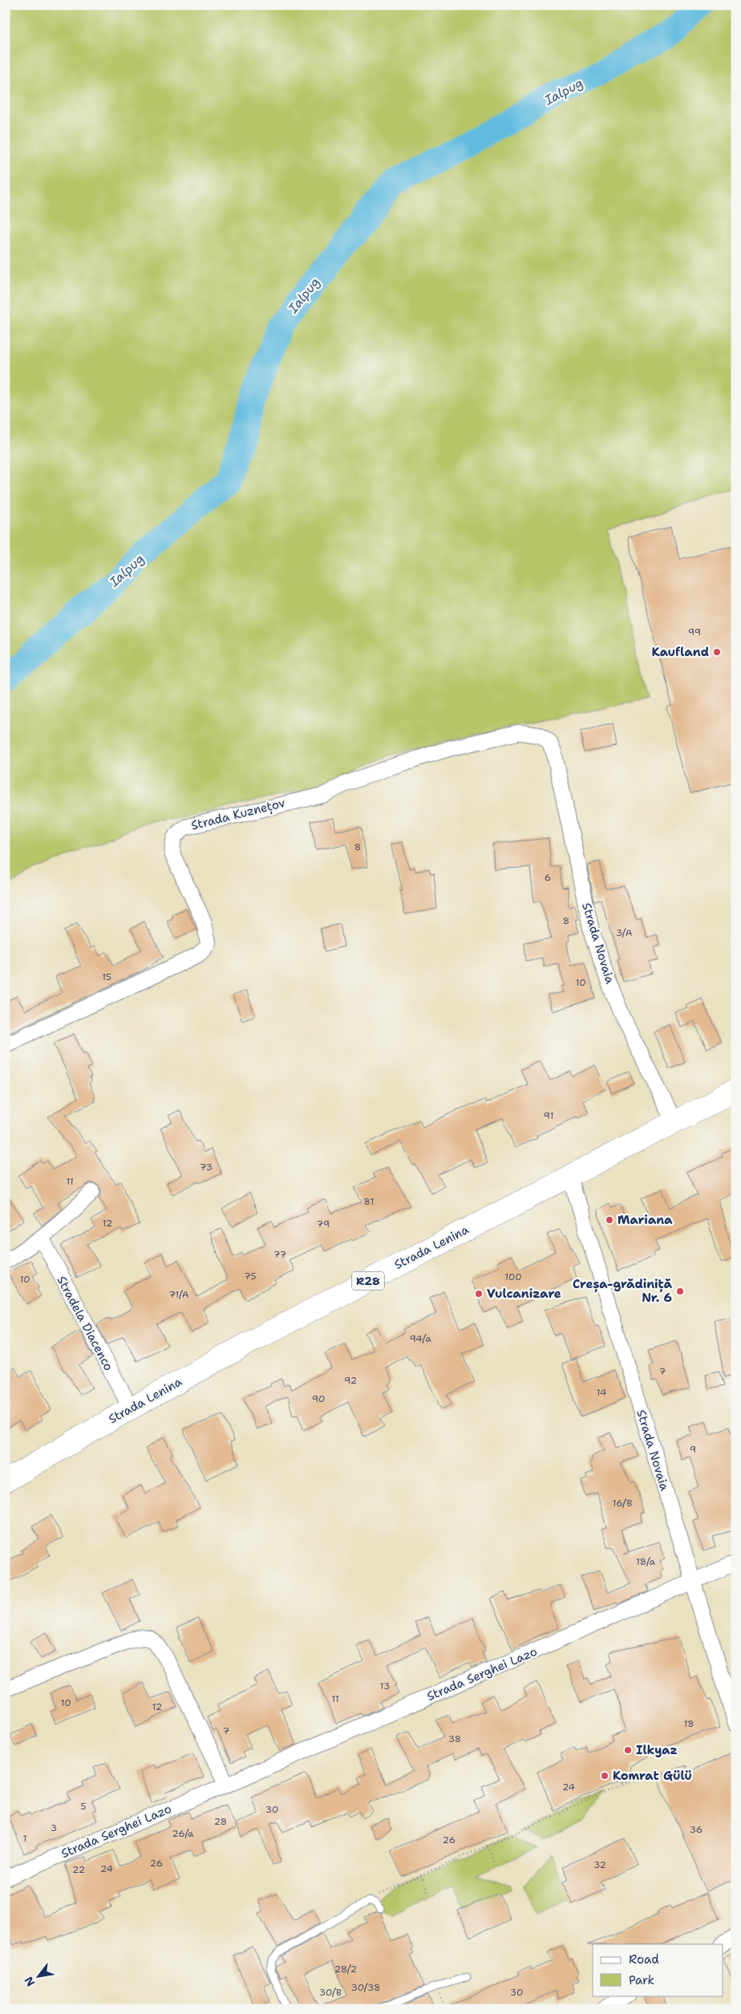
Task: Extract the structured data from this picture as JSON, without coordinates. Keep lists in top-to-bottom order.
{
  "streets": {
    "main road": ["Strada Lenina", "R28"],
    "street": [
      "Strada Kuznețov",
      "Strada Novaia",
      "Stradela Diacenco",
      "Strada Serghei Lazo"
    ]
  },
  "crossings": [
    ["Strada Kuznețov", "Strada Novaia"],
    ["Strada Novaia", "Strada Lenina"],
    ["Strada Novaia", "Strada Serghei Lazo"],
    ["Strada Lenina", "Stradela Diacenco"]
  ],
  "water": ["Ialpug"],
  "places": [
    "Kaufland",
    "Mariana",
    "Creșa-grădiniță Nr. 6",
    "Vulcanizare",
    "Ilkyaz",
    "Komrat Gülü"
  ],
  "house_numbers": [
    "99",
    "8",
    "6",
    "8",
    "3/A",
    "15",
    "10",
    "91",
    "73",
    "11",
    "81",
    "12",
    "79",
    "77",
    "75",
    "100",
    "10",
    "71/A",
    "94/a",
    "7",
    "92",
    "14",
    "90",
    "9",
    "16/B",
    "18/a",
    "13",
    "11",
    "10",
    "12",
    "18",
    "7",
    "38",
    "24",
    "5",
    "30",
    "28",
    "3",
    "36",
    "26/a",
    "1",
    "26",
    "26",
    "32",
    "24",
    "22",
    "28/2",
    "30/38",
    "30/B",
    "30"
  ],
  "legend": ["Road", "Park"],
  "north": "bottom left"
}
